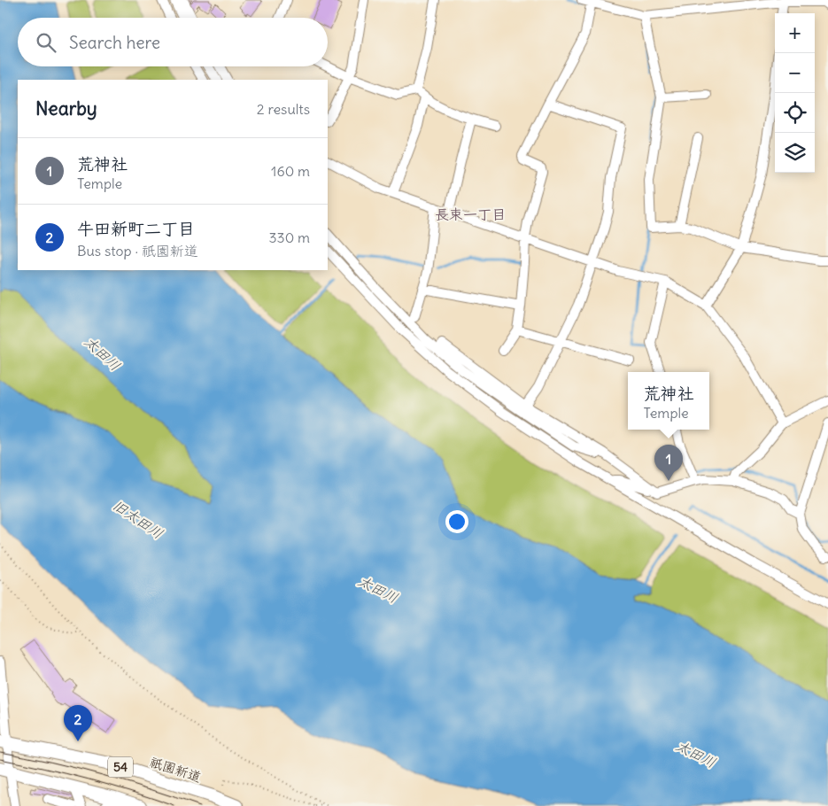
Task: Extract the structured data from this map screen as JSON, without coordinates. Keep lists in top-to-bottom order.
{
  "streets": {
    "highway": ["54", "祇園新道"]
  },
  "districts": ["長束一丁目"],
  "water": ["太田川", "旧太田川"],
  "page": {
    "map_buttons": ["+", "−"],
    "search": "Search here",
    "heading": ["Nearby", "2 results"],
    "list": [
      {
        "mark": "1",
        "name": "荒神社",
        "note": "Temple",
        "value": "160 m"
      },
      {
        "mark": "2",
        "name": "牛田新町二丁目",
        "note": "Bus stop · 祇園新道",
        "value": "330 m"
      }
    ],
    "popup": ["荒神社", "Temple"],
    "pins": ["1", "2"]
  }
}
